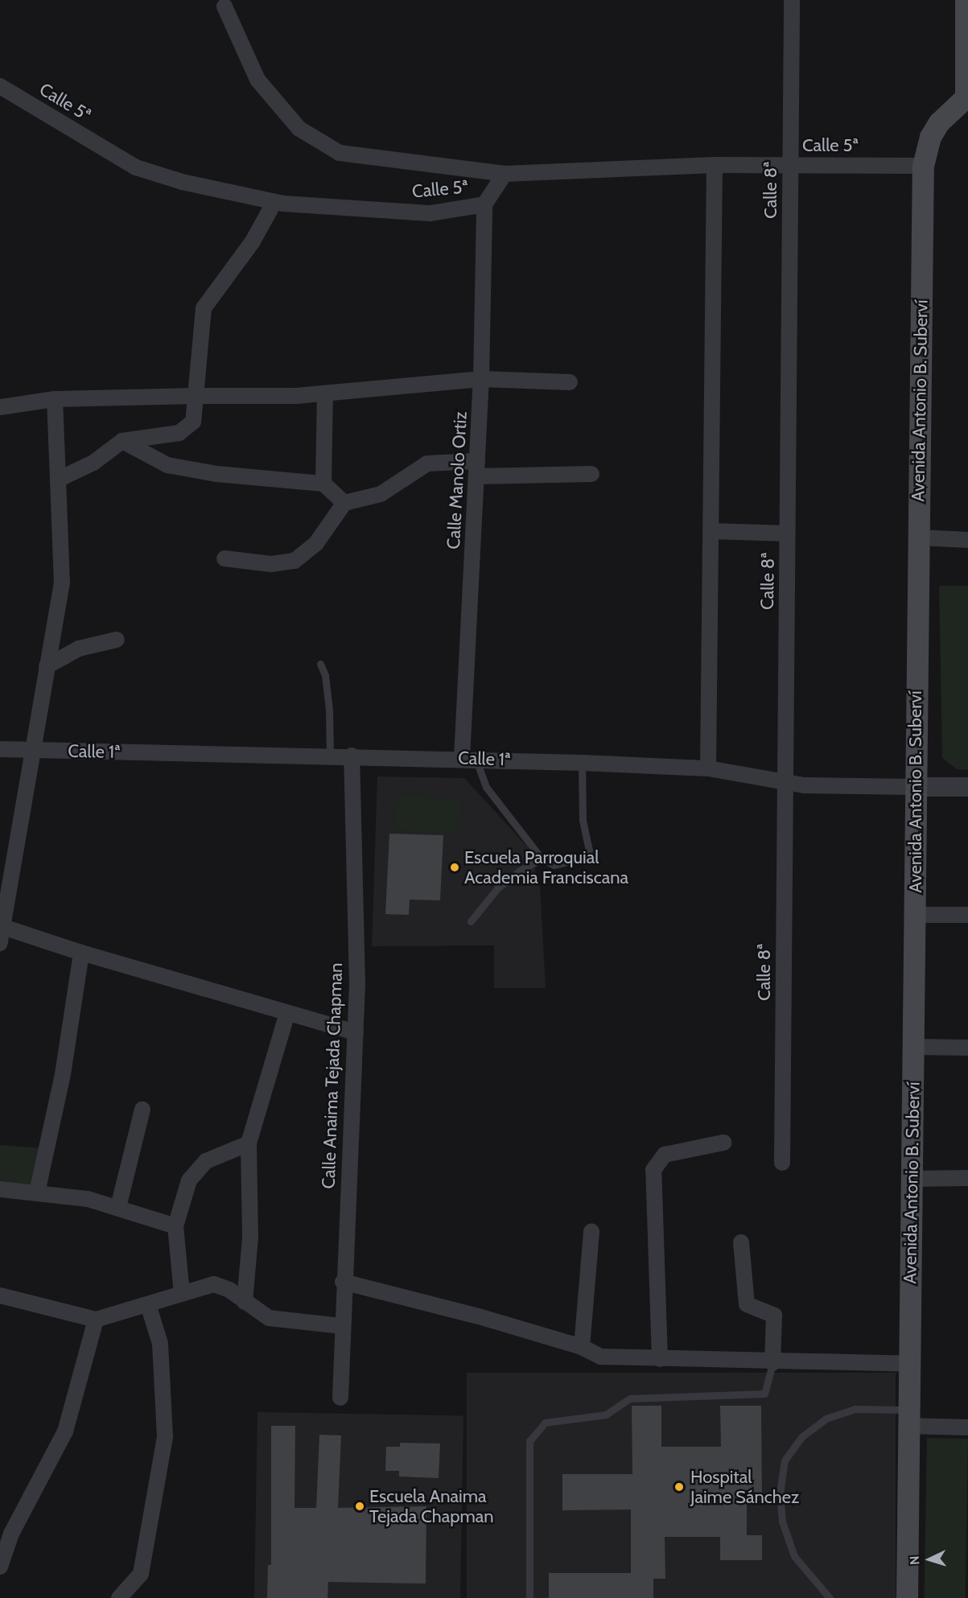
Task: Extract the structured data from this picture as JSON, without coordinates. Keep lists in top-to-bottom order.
{
  "streets": {
    "main road": ["Avenida Antonio B. Suberví"],
    "street": [
      "Calle 5ª",
      "Calle 8ª",
      "Calle Manolo Ortiz",
      "Calle 1ª",
      "Calle Anaima Tejada Chapman"
    ]
  },
  "crossings": [
    ["Calle 5ª", "Calle 8ª"],
    ["Calle 5ª", "Avenida Antonio B. Suberví"],
    ["Calle 5ª", "Calle Manolo Ortiz"],
    ["Calle 8ª", "Calle 1ª"],
    ["Avenida Antonio B. Suberví", "Calle 1ª"],
    ["Calle Manolo Ortiz", "Calle 1ª"],
    ["Calle 1ª", "Calle Anaima Tejada Chapman"]
  ],
  "places": ["Escuela Parroquial Academia Franciscana", "Hospital Jaime Sánchez", "Escuela Anaima Tejada Chapman"],
  "north": "left"
}
